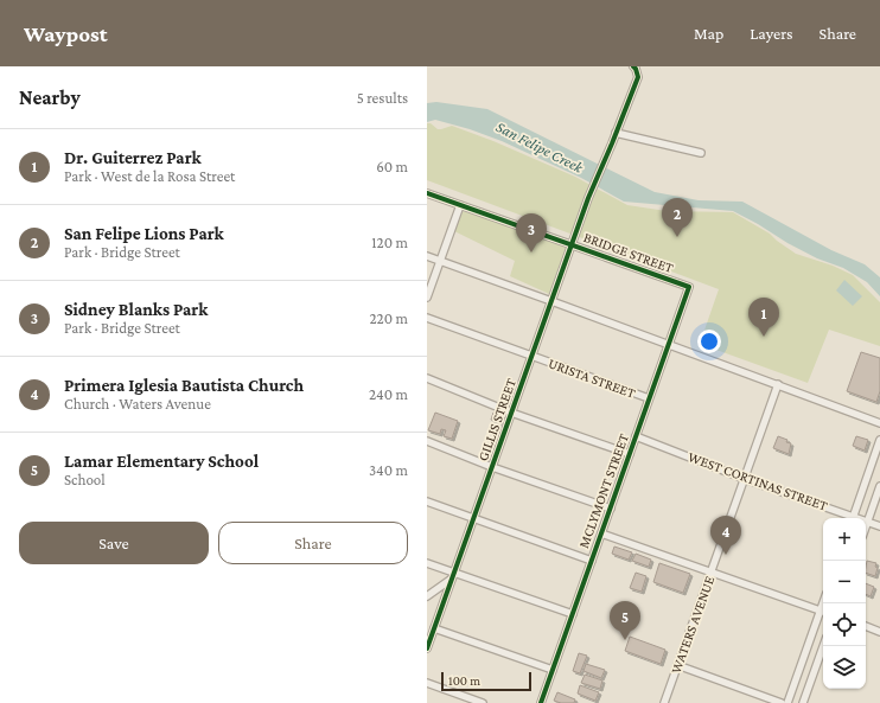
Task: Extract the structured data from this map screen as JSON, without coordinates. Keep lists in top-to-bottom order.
{
  "streets": {
    "street": [
      "BRIDGE STREET",
      "URISTA STREET",
      "GILLIS STREET",
      "WEST CORTINAS STREET",
      "MCLYMONT STREET",
      "WATERS AVENUE"
    ]
  },
  "crossings": [
    ["BRIDGE STREET", "GILLIS STREET"],
    ["BRIDGE STREET", "MCLYMONT STREET"],
    ["URISTA STREET", "GILLIS STREET"],
    ["URISTA STREET", "MCLYMONT STREET"],
    ["WEST CORTINAS STREET", "MCLYMONT STREET"],
    ["WEST CORTINAS STREET", "WATERS AVENUE"]
  ],
  "water": ["San Felipe Creek"],
  "scale_bar": "100 m",
  "page": {
    "header": "Waypost",
    "nav": ["Map", "Layers", "Share"],
    "heading": ["Nearby", "5 results"],
    "list": [
      {
        "mark": "1",
        "name": "Dr. Guiterrez Park",
        "note": "Park · West de la Rosa Street",
        "value": "60 m"
      },
      {
        "mark": "2",
        "name": "San Felipe Lions Park",
        "note": "Park · Bridge Street",
        "value": "120 m"
      },
      {
        "mark": "3",
        "name": "Sidney Blanks Park",
        "note": "Park · Bridge Street",
        "value": "220 m"
      },
      {
        "mark": "4",
        "name": "Primera Iglesia Bautista Church",
        "note": "Church · Waters Avenue",
        "value": "240 m"
      },
      {
        "mark": "5",
        "name": "Lamar Elementary School",
        "note": "School",
        "value": "340 m"
      }
    ],
    "pins": [
      "2",
      "3",
      "1",
      "4",
      "5"
    ],
    "buttons": ["Save", "Share"],
    "map_buttons": ["+", "−"],
    "scale": "100 m"
  }
}
